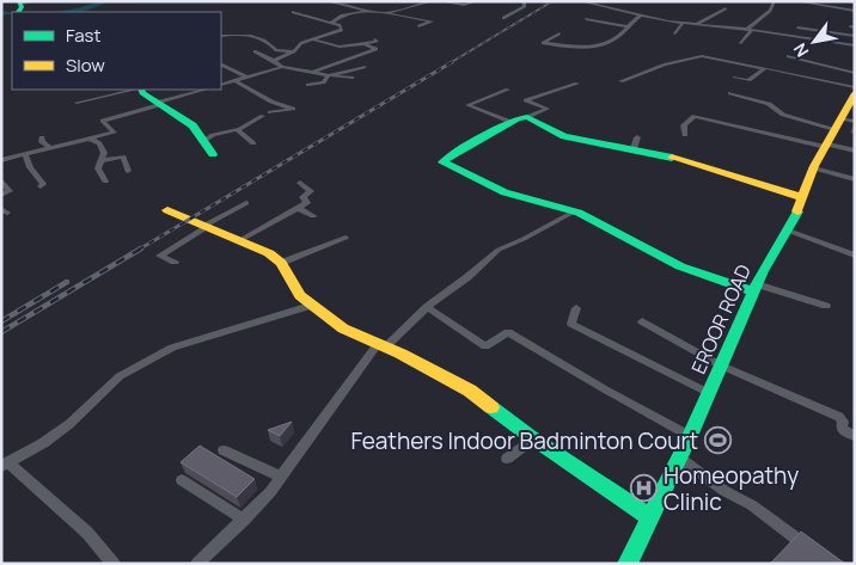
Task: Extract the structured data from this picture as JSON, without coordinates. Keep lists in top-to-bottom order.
{
  "streets": {
    "main road": ["EROOR ROAD"]
  },
  "places": {
    "sports": ["Feathers Indoor Badminton Court"],
    "hospital": ["Homeopathy Clinic"]
  },
  "legend": ["Fast", "Slow"],
  "north": "bottom left"
}
